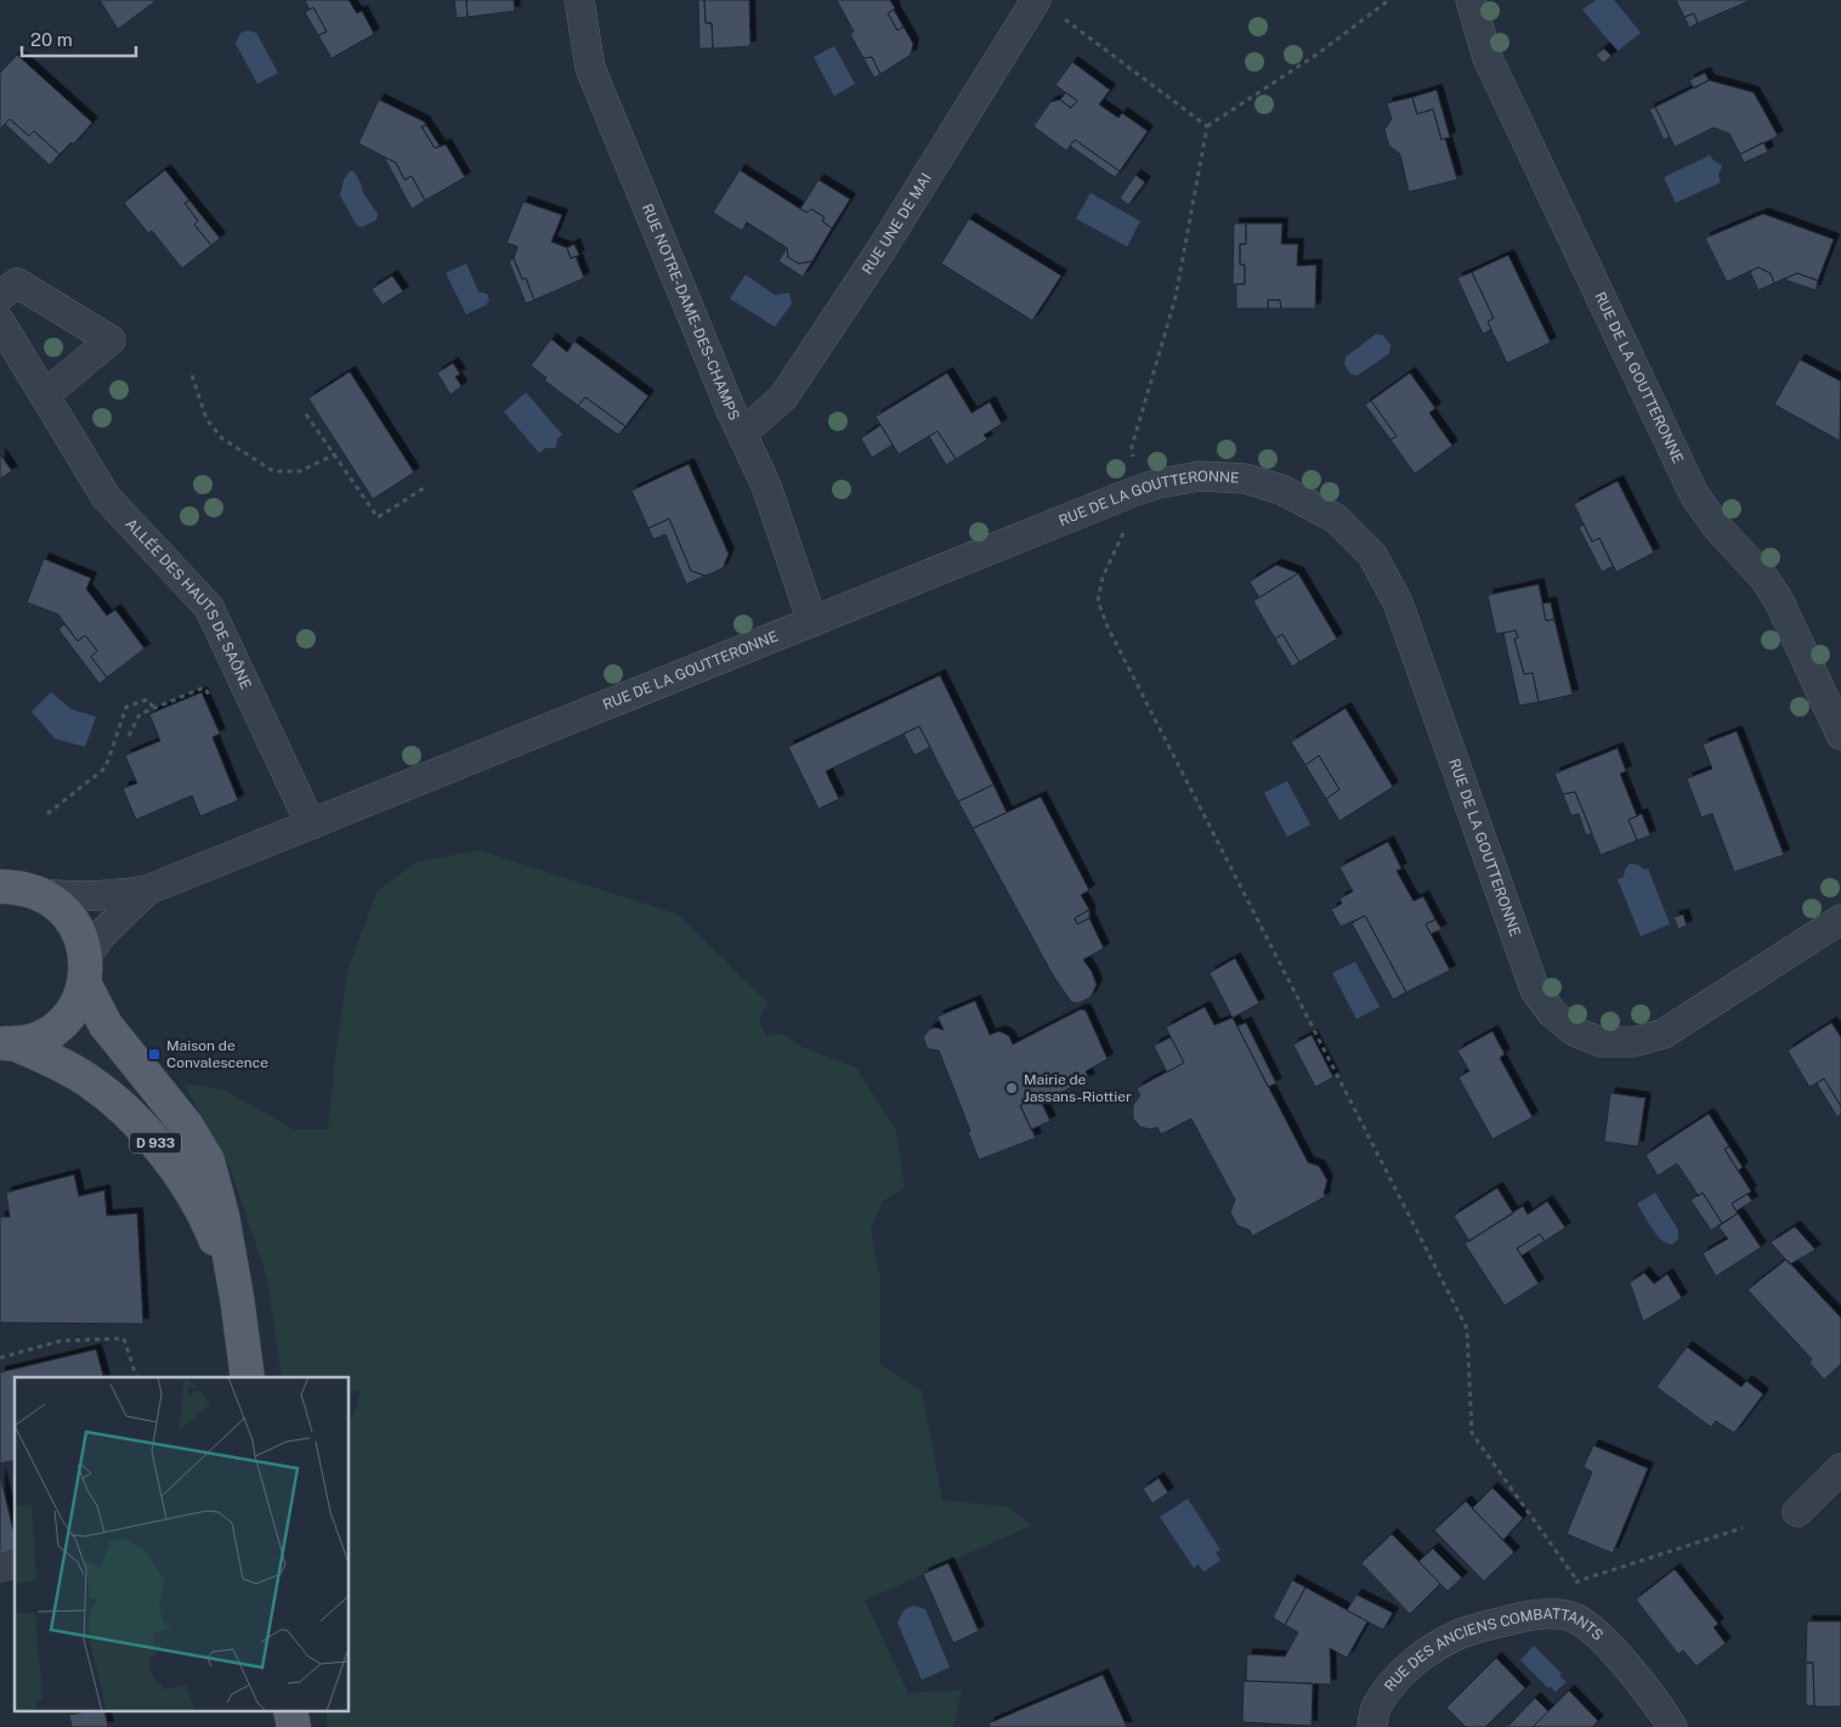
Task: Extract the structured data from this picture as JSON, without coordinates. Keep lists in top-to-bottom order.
{
  "streets": {
    "main road": ["D 933"],
    "street": [
      "RUE UNE DE MAI",
      "RUE NOTRE-DAME-DES-CHAMPS",
      "RUE DE LA GOUTTERONNE",
      "ALLÉE DES HAUTS DE SAÔNE",
      "RUE DES ANCIENS COMBATTANTS"
    ]
  },
  "crossings": [
    ["RUE UNE DE MAI", "RUE NOTRE-DAME-DES-CHAMPS"],
    ["RUE NOTRE-DAME-DES-CHAMPS", "RUE DE LA GOUTTERONNE"],
    ["RUE DE LA GOUTTERONNE", "ALLÉE DES HAUTS DE SAÔNE"],
    ["RUE DE LA GOUTTERONNE", "D 933"]
  ],
  "places": {
    "transit": ["Maison de Convalescence"],
    "other": ["Mairie de Jassans-Riottier"]
  },
  "scale_bar": "20 m"
}
